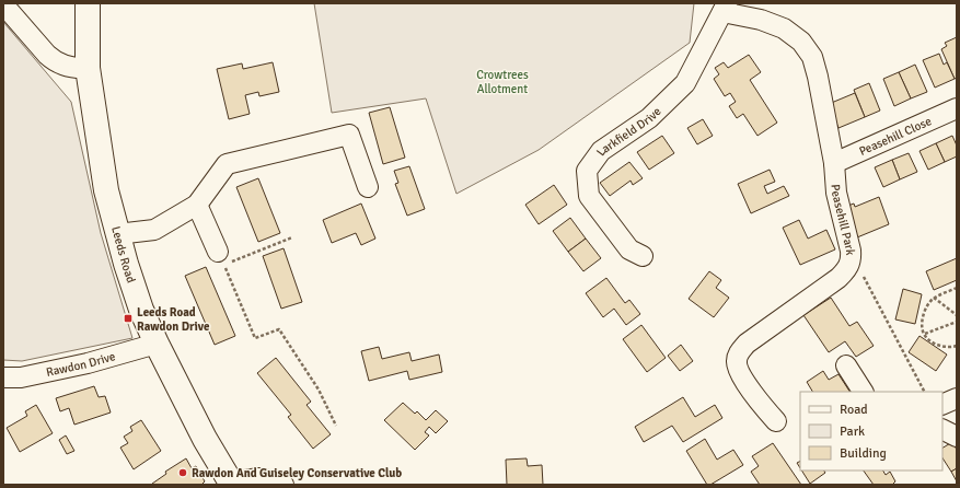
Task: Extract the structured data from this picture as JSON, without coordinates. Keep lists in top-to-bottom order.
{
  "streets": {
    "main road": ["Leeds Road"],
    "street": [
      "Larkfield Drive",
      "Peasehill Close",
      "Peasehill Park",
      "Rawdon Drive"
    ]
  },
  "crossings": [
    ["Larkfield Drive", "Peasehill Park"],
    ["Peasehill Close", "Peasehill Park"],
    ["Leeds Road", "Rawdon Drive"]
  ],
  "parks": ["Crowtrees Allotment"],
  "places": {
    "transit": ["Leeds Road Rawdon Drive"],
    "other": ["Rawdon And Guiseley Conservative Club"]
  },
  "legend": ["Road", "Park", "Building"]
}
